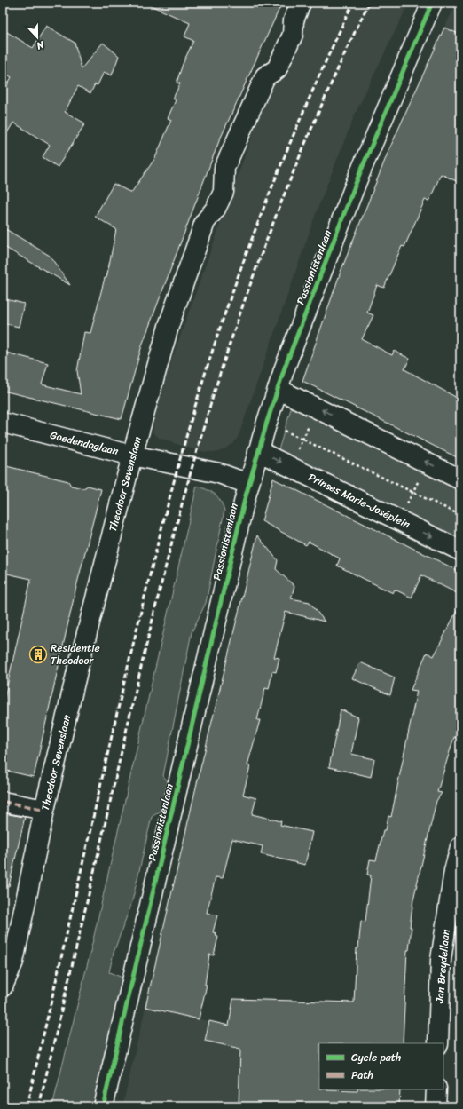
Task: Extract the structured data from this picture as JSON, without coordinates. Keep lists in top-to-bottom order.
{
  "streets": {
    "street": [
      "Passionistenlaan",
      "Goedendaglaan",
      "Theodoor Sevenslaan",
      "Prinses Marie-Joséplein",
      "Jan Breydellaan"
    ]
  },
  "crossings": [
    ["Passionistenlaan", "Goedendaglaan"],
    ["Passionistenlaan", "Prinses Marie-Joséplein"],
    ["Goedendaglaan", "Theodoor Sevenslaan"]
  ],
  "places": {
    "building": ["Residentie Theodoor"]
  },
  "legend": ["Cycle path", "Path"],
  "north": "bottom"
}
